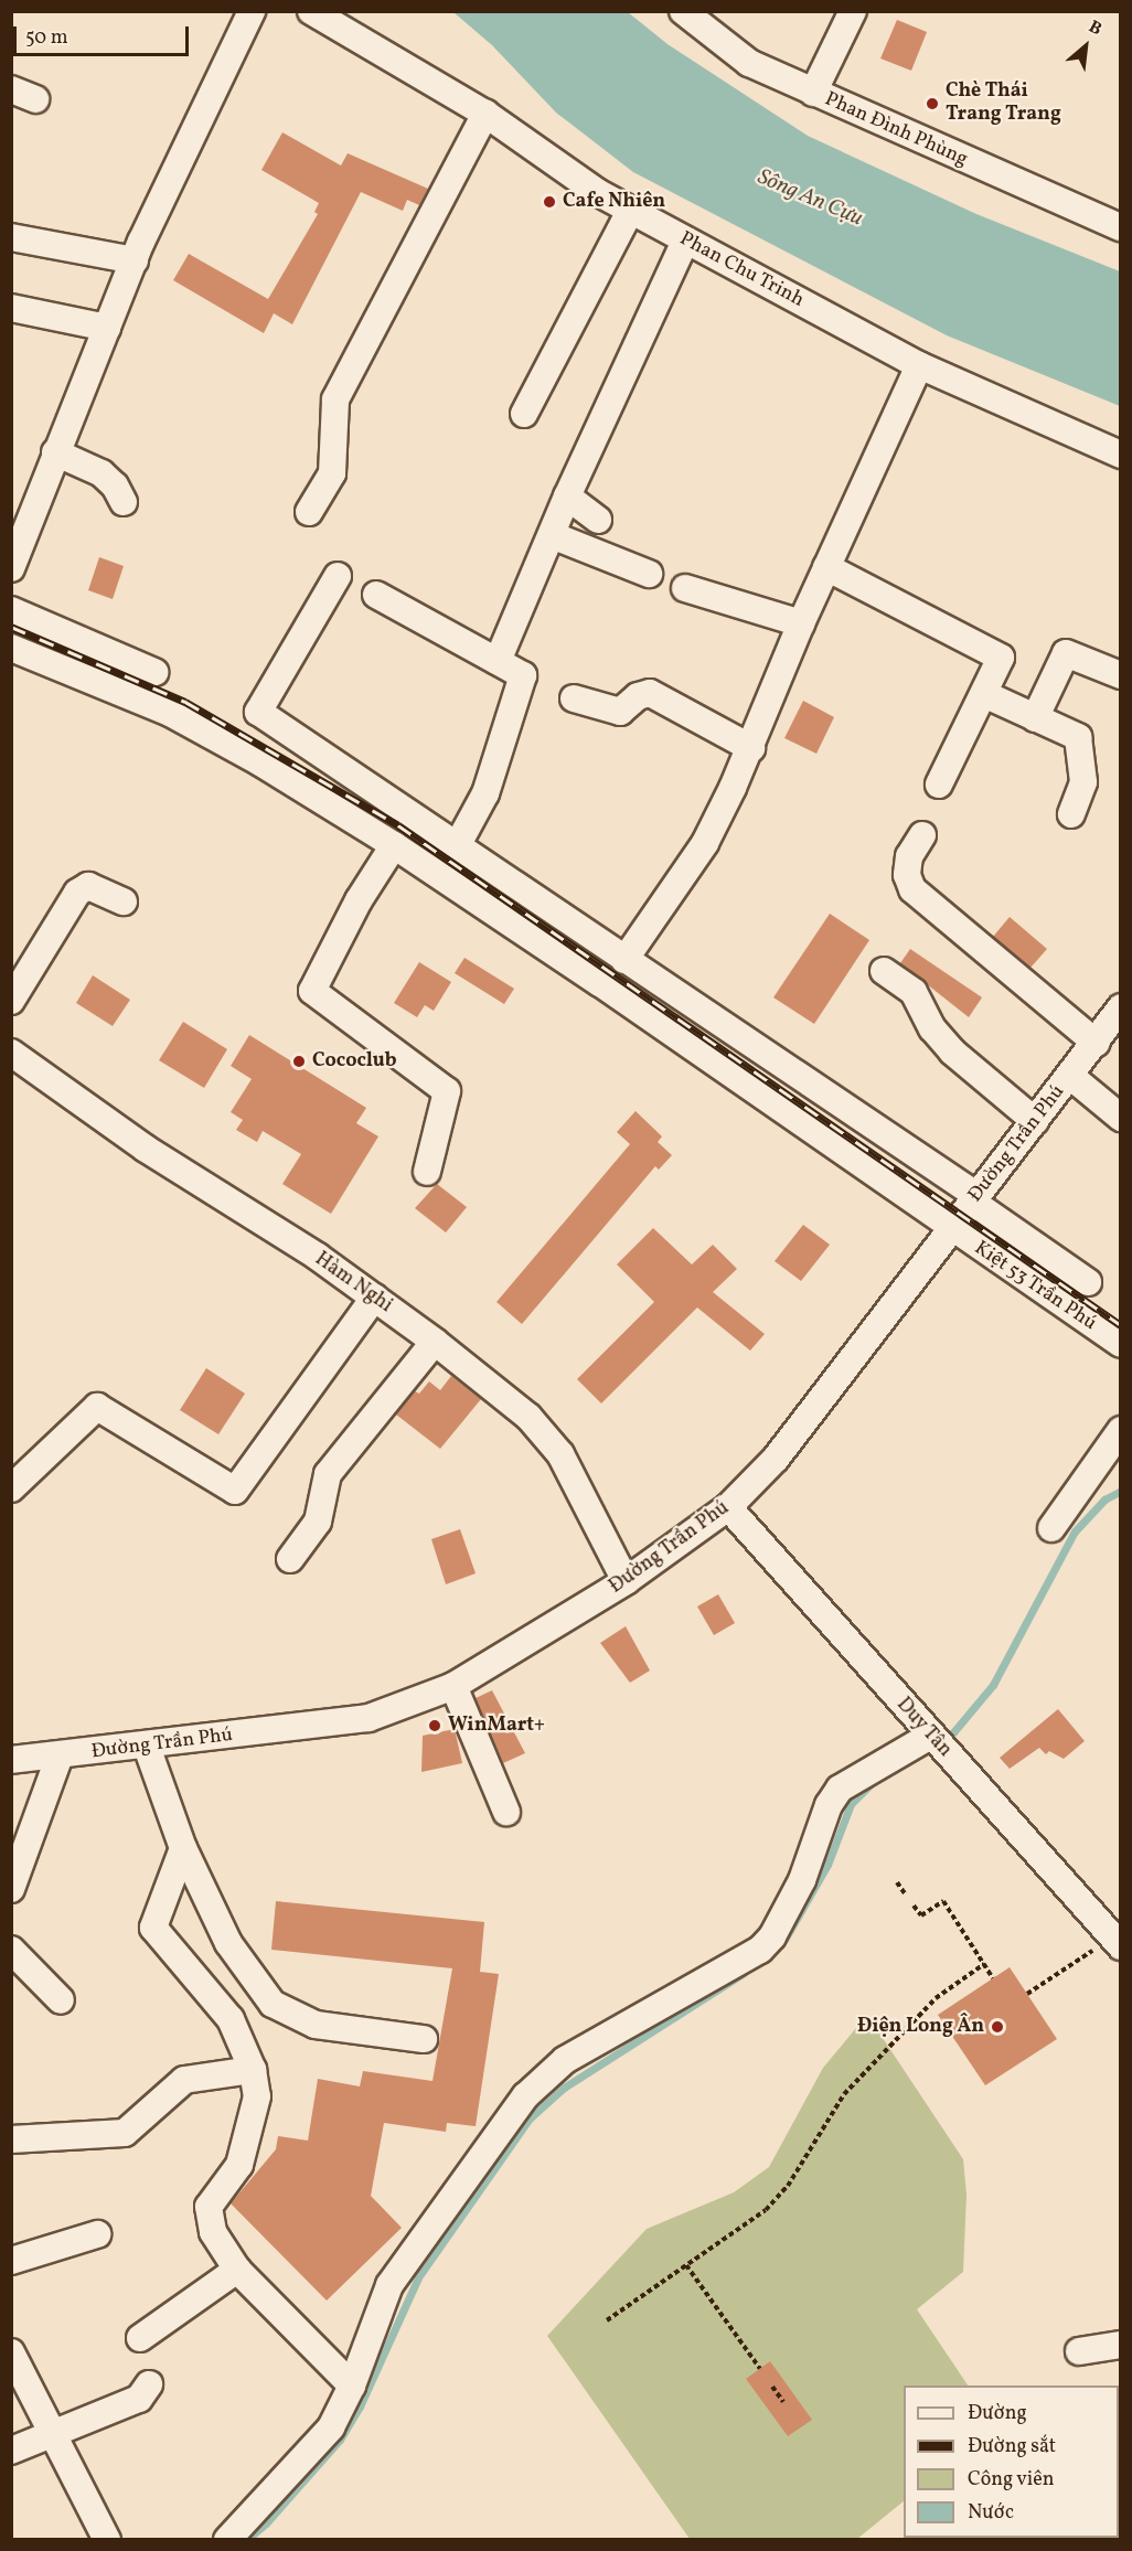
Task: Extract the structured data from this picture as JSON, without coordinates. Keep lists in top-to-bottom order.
{
  "streets": {
    "street": [
      "Phan Đình Phùng",
      "Phan Chu Trinh",
      "Đường Trần Phú",
      "Hàm Nghi",
      "Kiệt 53 Trần Phú",
      "Duy Tân"
    ]
  },
  "crossings": [
    ["Đường Trần Phú", "Hàm Nghi"],
    ["Đường Trần Phú", "Kiệt 53 Trần Phú"],
    ["Đường Trần Phú", "Duy Tân"]
  ],
  "water": ["Sông An Cựu"],
  "places": [
    "Chè Thái Trang Trang",
    "Cafe Nhiên",
    "Cococlub",
    "WinMart+",
    "Điện Long Ân"
  ],
  "legend": [
    "Đường",
    "Đường sắt",
    "Công viên",
    "Nước"
  ],
  "scale_bar": "50 m",
  "north": "top right"
}
